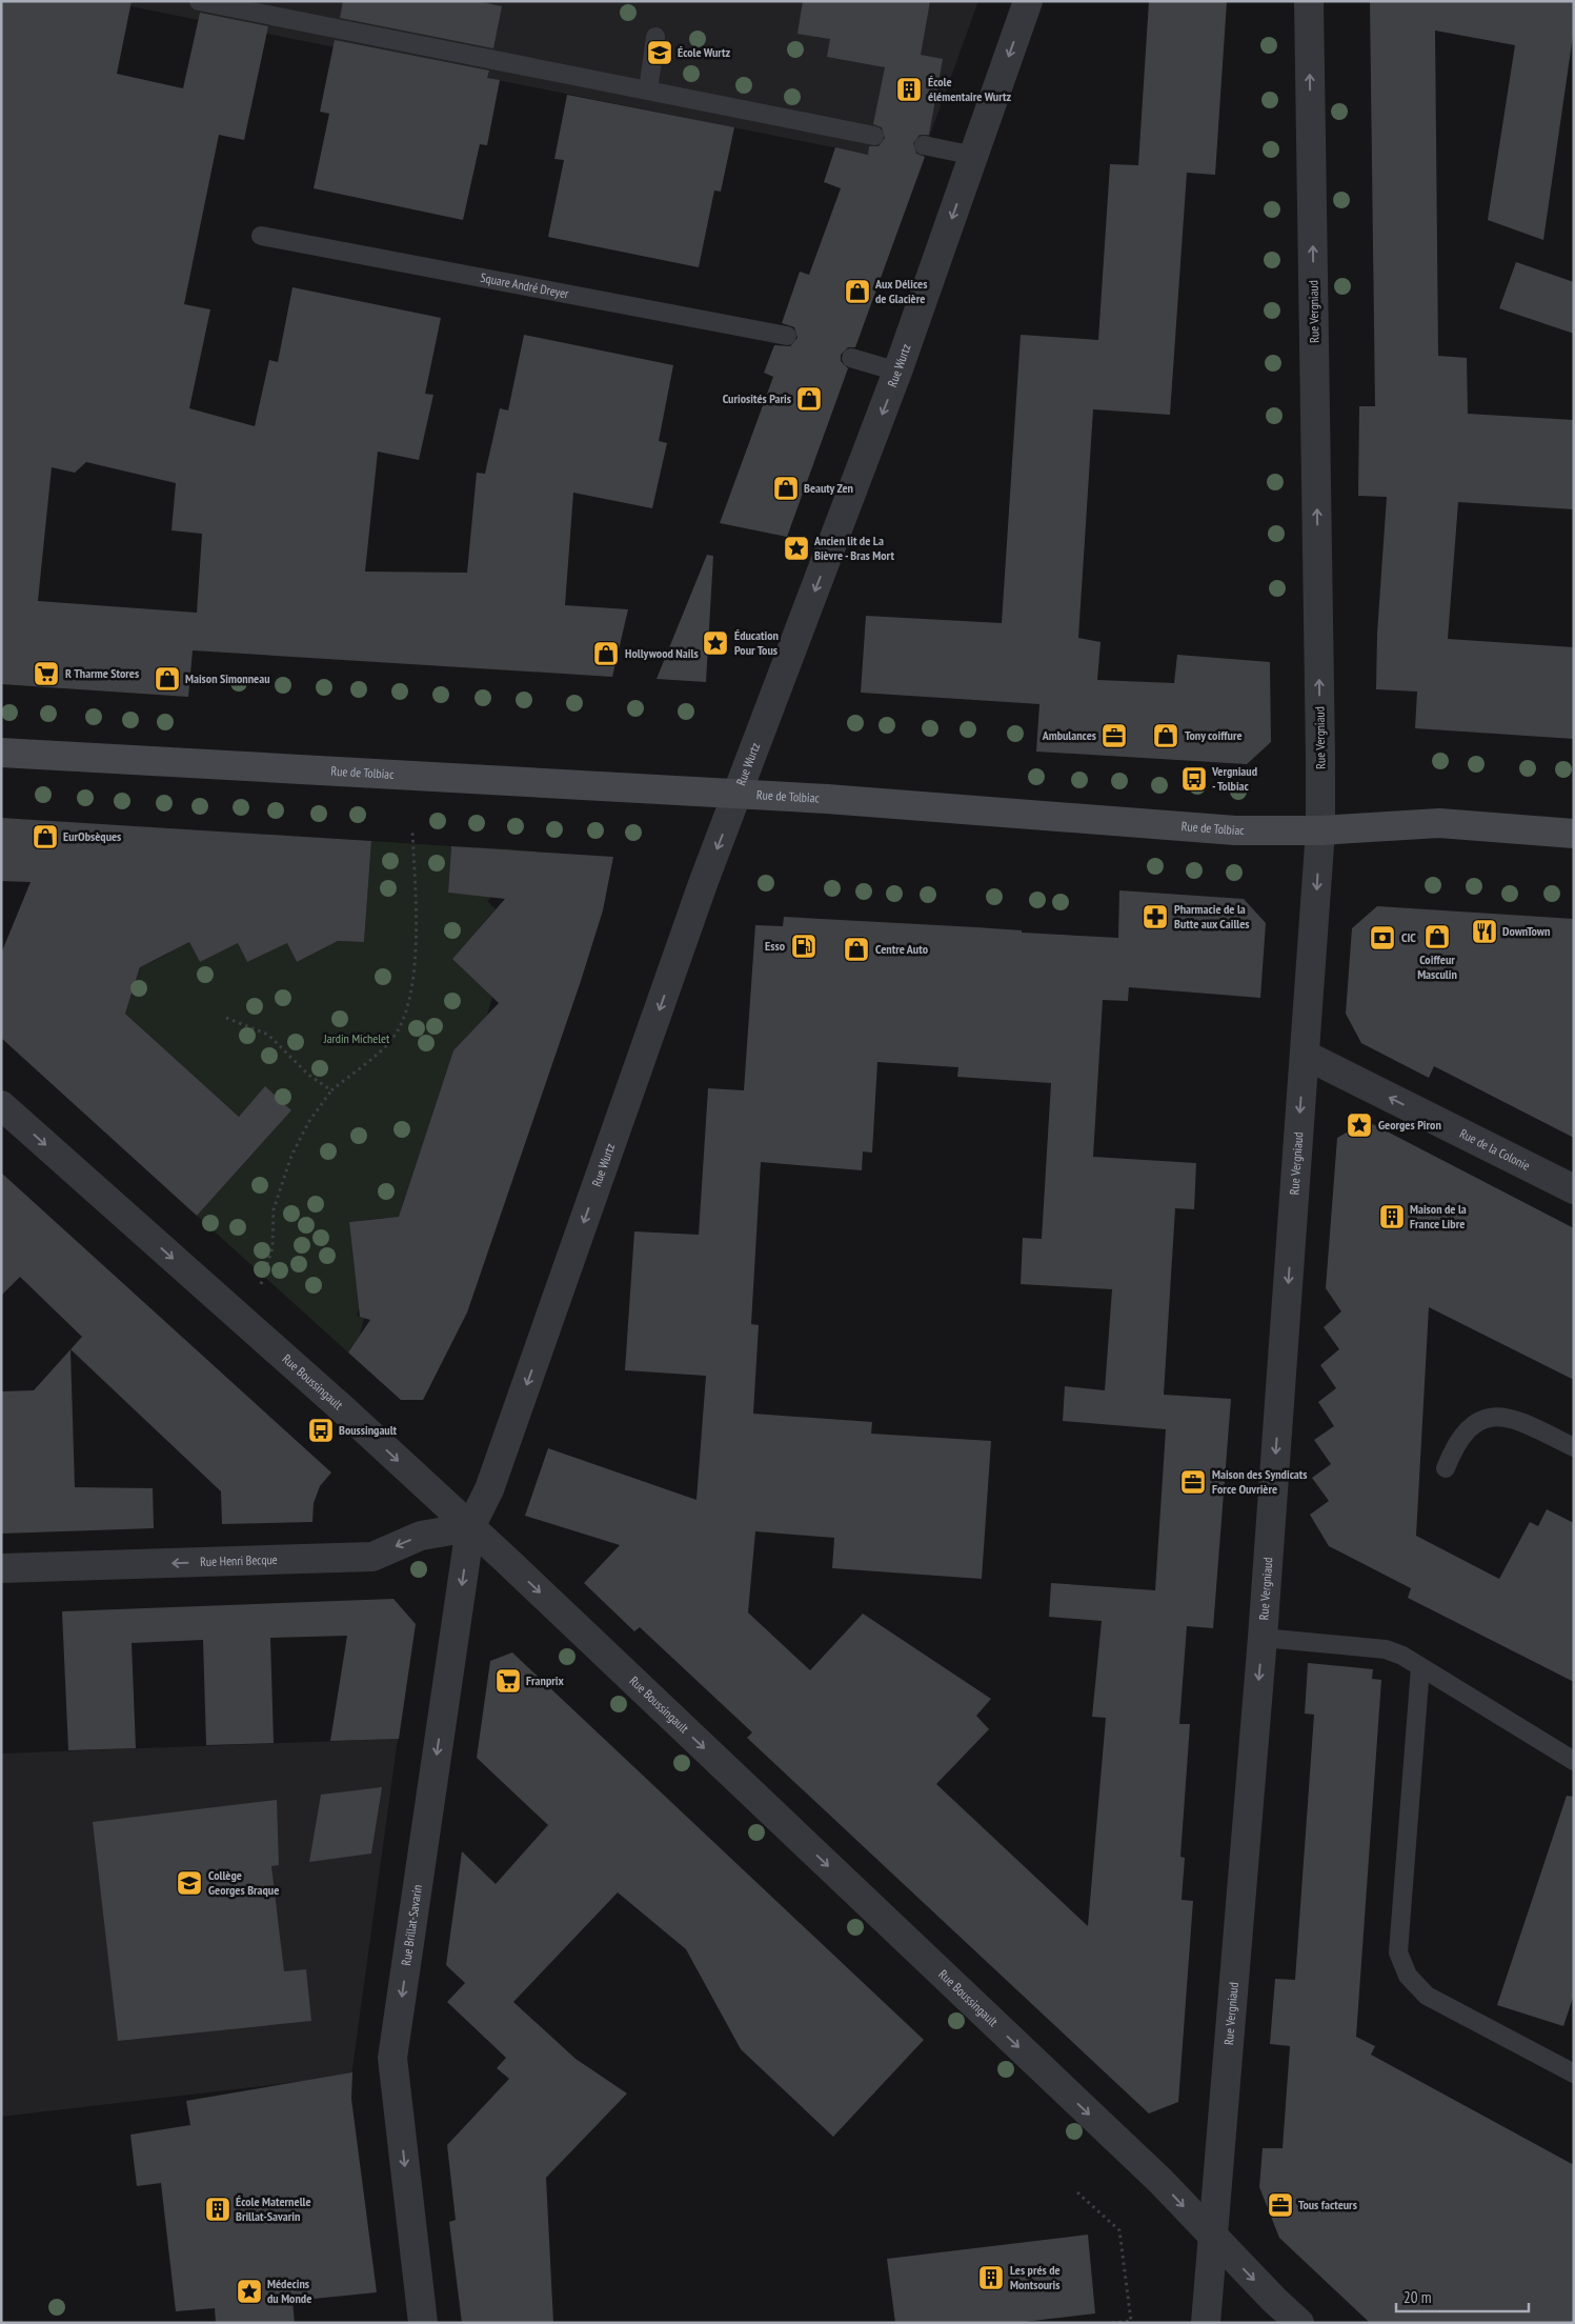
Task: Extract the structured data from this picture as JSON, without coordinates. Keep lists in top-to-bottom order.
{
  "streets": {
    "main road": ["Rue de Tolbiac"],
    "street": [
      "Rue Vergniaud",
      "Rue Wurtz",
      "Rue de la Colonie",
      "Rue Boussingault",
      "Rue Henri Becque",
      "Rue Brillat-Savarin"
    ],
    "lane": ["Square André Dreyer"]
  },
  "crossings": [
    ["Rue Vergniaud", "Rue de Tolbiac"],
    ["Rue Vergniaud", "Rue de la Colonie"],
    ["Rue Vergniaud", "Rue Boussingault"],
    ["Rue Wurtz", "Rue de Tolbiac"],
    ["Rue Wurtz", "Rue Boussingault"],
    ["Rue Wurtz", "Rue Henri Becque"],
    ["Rue Wurtz", "Rue Brillat-Savarin"],
    ["Rue Boussingault", "Rue Henri Becque"],
    ["Rue Boussingault", "Rue Brillat-Savarin"],
    ["Rue Henri Becque", "Rue Brillat-Savarin"]
  ],
  "one_way": [
    "Rue Wurtz",
    "Rue de la Colonie",
    "Rue Boussingault",
    "Rue Henri Becque",
    "Rue Brillat-Savarin"
  ],
  "parks": ["Jardin Michelet"],
  "places": {
    "school or university": ["École Wurtz", "Collège Georges Braque"],
    "building": [
      "École élémentaire Wurtz",
      "Maison de la France Libre",
      "École Maternelle Brillat-Savarin",
      "Les prés de Montsouris"
    ],
    "shop": [
      "Aux Délices de Glacière",
      "Curiosités Paris",
      "Beauty Zen",
      "Hollywood Nails",
      "Maison Simonneau",
      "Tony coiffure",
      "EurObsèques",
      "Coiffeur Masculin",
      "Centre Auto"
    ],
    "place": [
      "Ancien lit de La Bièvre - Bras Mort",
      "Éducation Pour Tous",
      "Georges Piron",
      "Médecins du Monde"
    ],
    "supermarket": ["R Tharme Stores", "Franprix"],
    "office": ["Ambulances", "Maison des Syndicats Force Ouvrière", "Tous facteurs"],
    "bus stop": ["Vergniaud - Tolbiac", "Boussingault"],
    "pharmacy": ["Pharmacie de la Butte aux Cailles"],
    "restaurant": ["DownTown"],
    "bank": ["CIC"],
    "fuel station": ["Esso"]
  },
  "scale_bar": "20 m"
}
